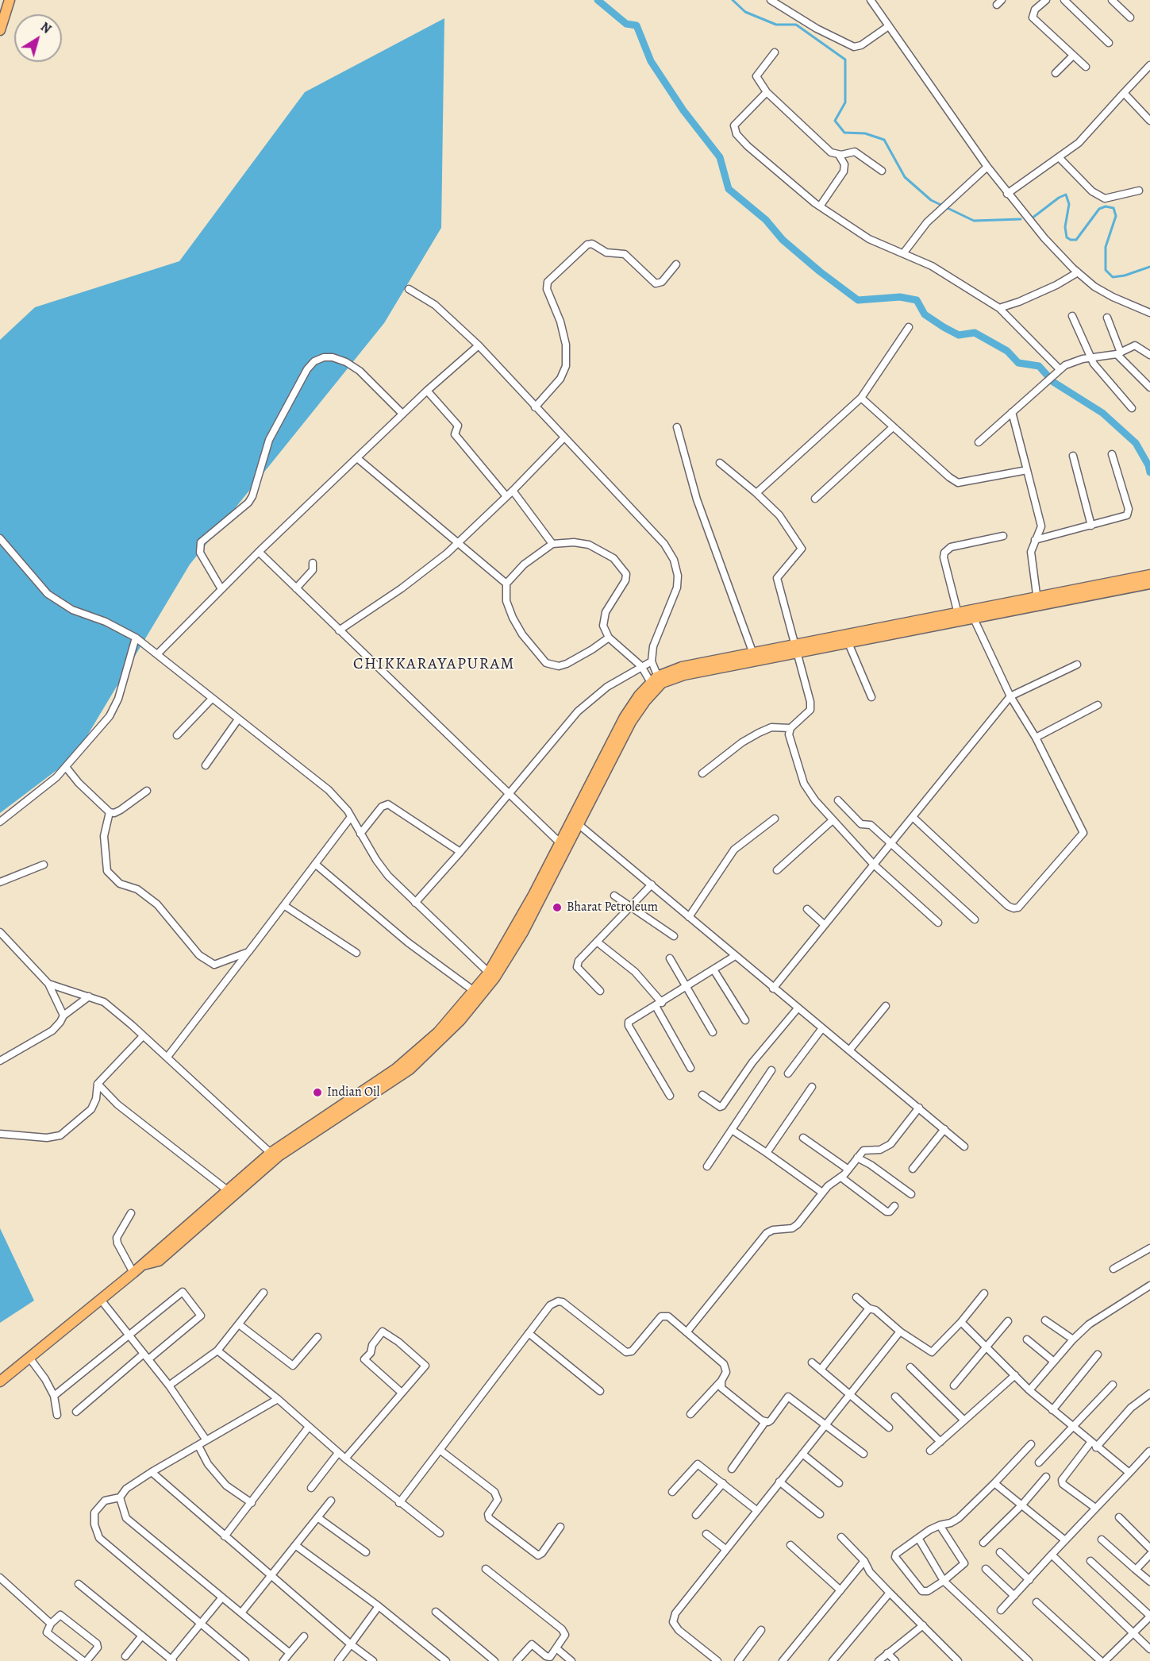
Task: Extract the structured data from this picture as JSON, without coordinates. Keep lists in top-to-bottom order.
{
  "districts": ["CHIKKARAYAPURAM"],
  "places": ["Bharat Petroleum", "Indian Oil"],
  "north": "top right"
}
